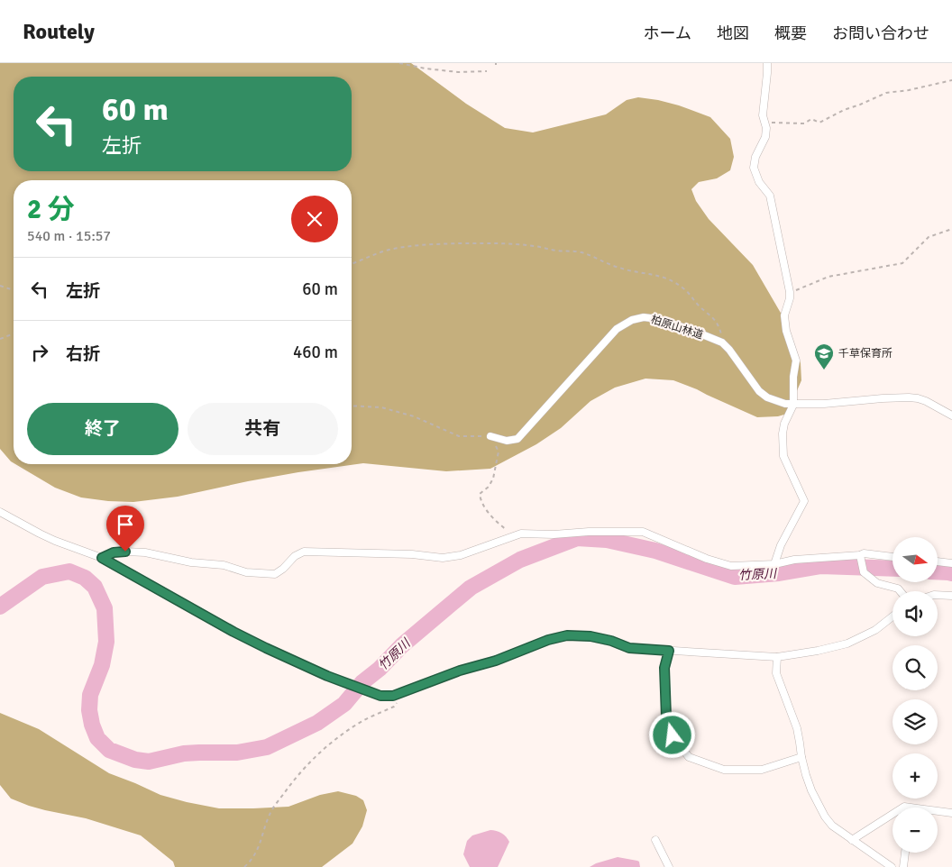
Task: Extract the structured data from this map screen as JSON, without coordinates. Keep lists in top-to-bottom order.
{
  "streets": {
    "street": ["柏原山林道"]
  },
  "water": ["竹原川"],
  "places": {
    "school or university": ["千草保育所"]
  },
  "north": "right",
  "page": {
    "header": "Routely",
    "nav": [
      "ホーム",
      "地図",
      "概要",
      "お問い合わせ"
    ],
    "turn": ["60 m", "左折"],
    "heading": ["2 分", "540 m · 15:57"],
    "list": [
      {
        "name": "左折",
        "value": "60 m"
      },
      {
        "name": "右折",
        "value": "460 m"
      }
    ],
    "buttons": ["終了", "共有"],
    "map_buttons": ["+", "−"]
  }
}
